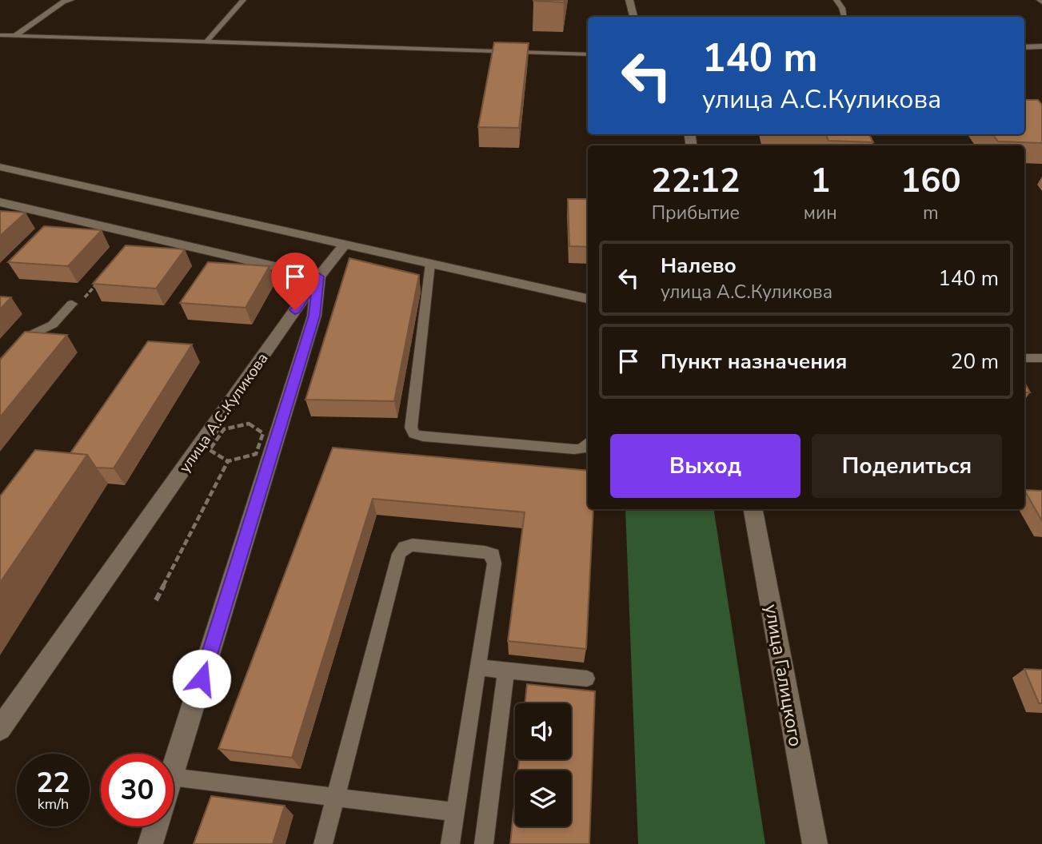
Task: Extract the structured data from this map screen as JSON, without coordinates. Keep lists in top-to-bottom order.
{
  "streets": {
    "street": ["улица А.С.Куликова", "улица Галицкого"]
  },
  "page": {
    "turn": ["140 m", "улица А.С.Куликова"],
    "eta": [
      "22:12",
      "Прибытие",
      "1",
      "мин",
      "160",
      "m"
    ],
    "list": [
      {
        "name": "Налево",
        "note": "улица А.С.Куликова",
        "value": "140 m"
      },
      {
        "name": "Пункт назначения",
        "value": "20 m"
      }
    ],
    "buttons": ["Выход", "Поделиться"],
    "speed": "22 km/h",
    "limit": "30"
  }
}
